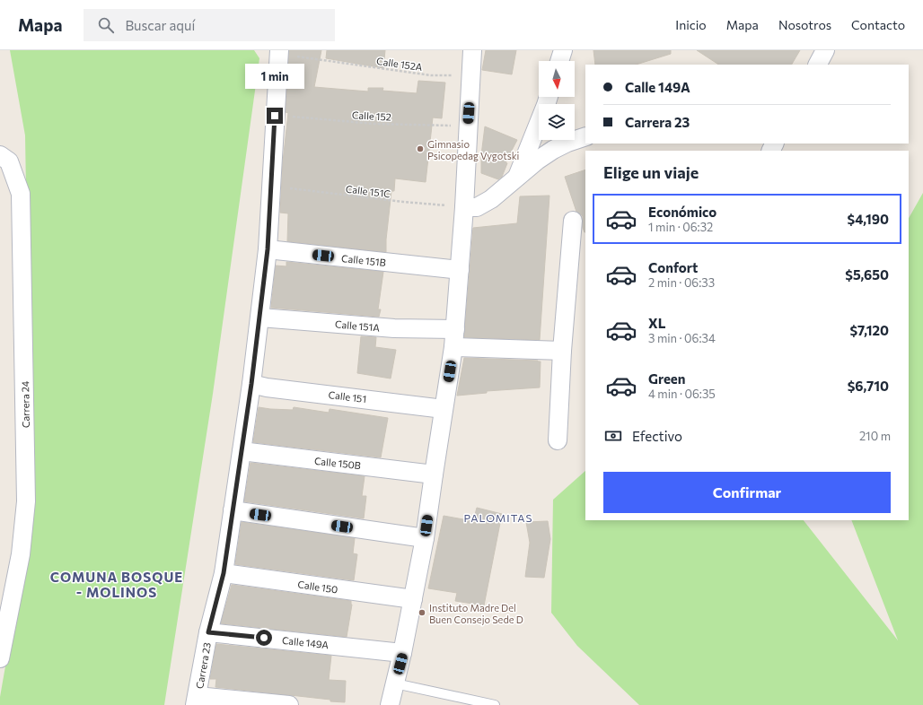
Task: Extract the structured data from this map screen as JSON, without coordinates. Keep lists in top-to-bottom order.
{
  "streets": {
    "street": [
      "Calle 151B",
      "Calle 151A",
      "Calle 151",
      "Carrera 24",
      "Calle 150B",
      "Calle 150",
      "Calle 149A",
      "Carrera 23"
    ],
    "path": ["Calle 152A", "Calle 152", "Calle 151C"]
  },
  "crossings": [
    ["Calle 152A", "Carrera 23"],
    ["Calle 152", "Carrera 23"],
    ["Calle 151C", "Carrera 23"],
    ["Calle 151B", "Carrera 23"],
    ["Calle 151A", "Carrera 23"],
    ["Calle 151", "Carrera 23"],
    ["Calle 150B", "Carrera 23"],
    ["Calle 150", "Carrera 23"],
    ["Calle 149A", "Carrera 23"]
  ],
  "districts": ["PALOMITAS", "COMUNA BOSQUE - MOLINOS"],
  "places": ["Gimnasio Psicopedag Vygotski", "Instituto Madre Del Buen Consejo Sede D"],
  "north": "bottom",
  "page": {
    "header": "Mapa",
    "search": "Buscar aquí",
    "nav": [
      "Inicio",
      "Mapa",
      "Nosotros",
      "Contacto"
    ],
    "bubble": "1 min",
    "banner": ["Calle 149A", "Carrera 23"],
    "heading": "Elige un viaje",
    "list": [
      {
        "name": "Económico",
        "note": "1 min · 06:32",
        "value": "$4,190"
      },
      {
        "name": "Confort",
        "note": "2 min · 06:33",
        "value": "$5,650"
      },
      {
        "name": "XL",
        "note": "3 min · 06:34",
        "value": "$7,120"
      },
      {
        "name": "Green",
        "note": "4 min · 06:35",
        "value": "$6,710"
      }
    ],
    "pay": ["Efectivo", "210 m"],
    "buttons": "Confirmar"
  }
}
